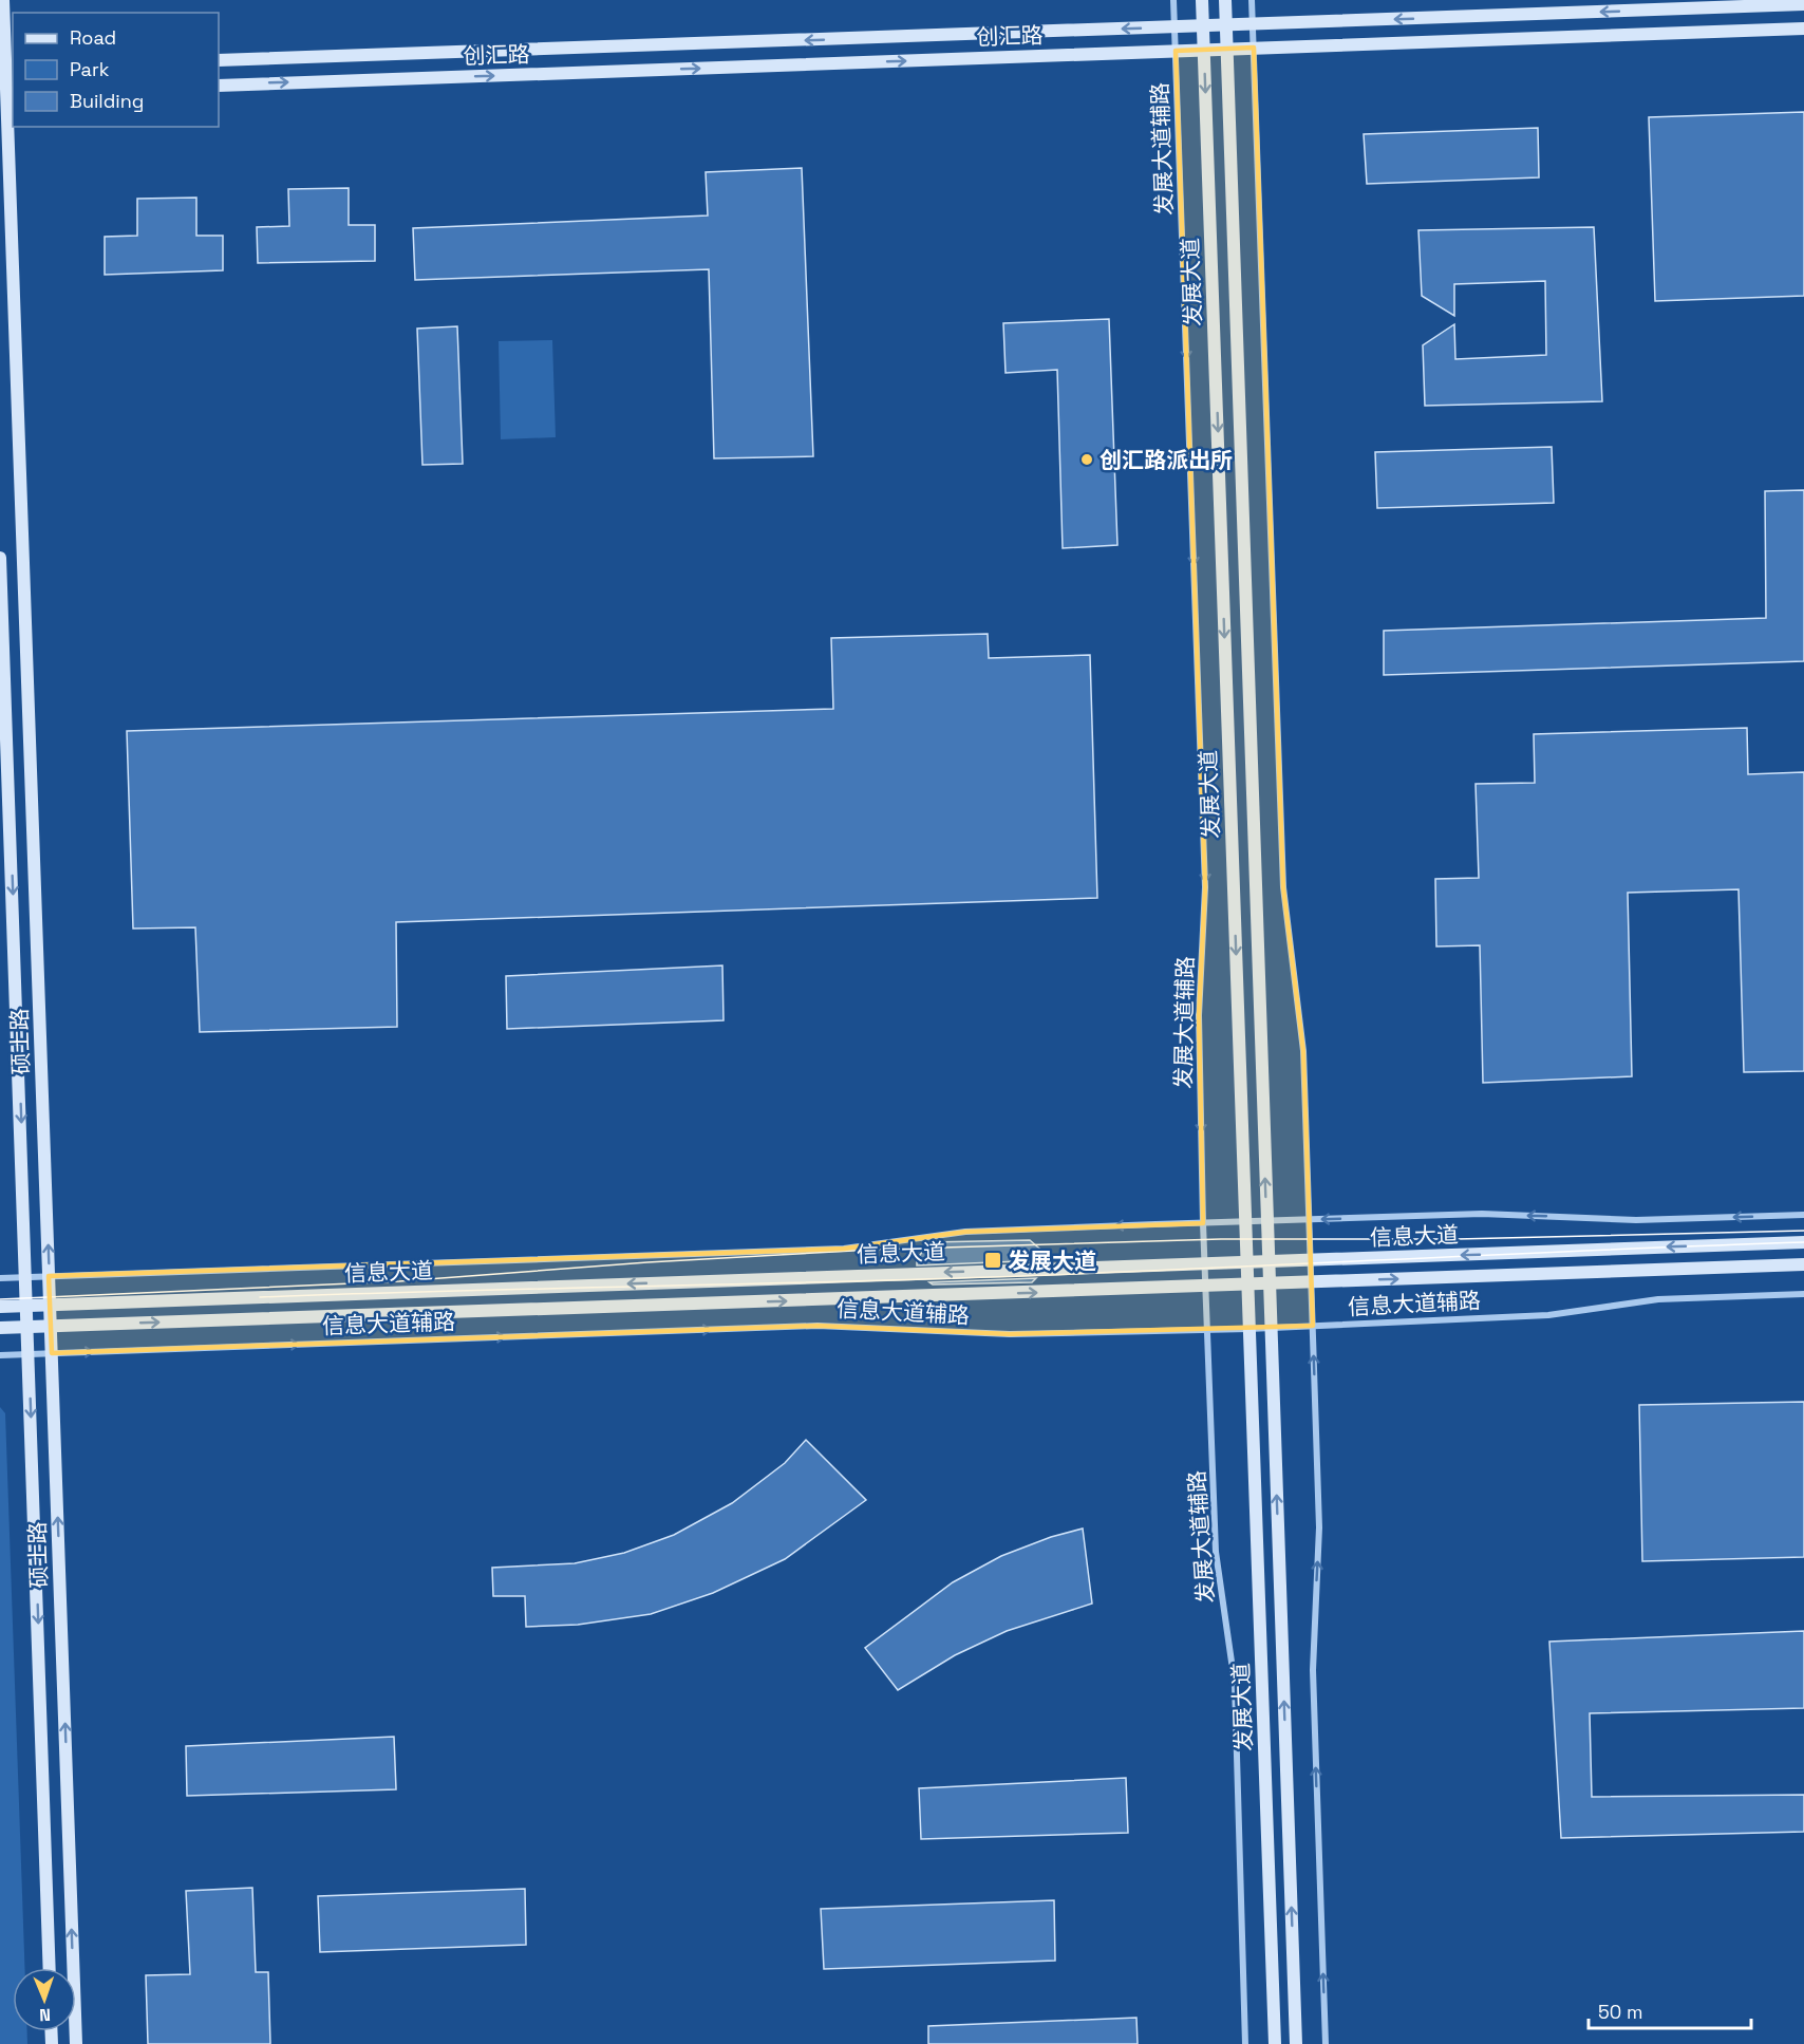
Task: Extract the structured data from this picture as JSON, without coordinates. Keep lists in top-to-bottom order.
{
  "streets": {
    "street": [
      "创汇路",
      "发展大道辅路",
      "发展大道",
      "硕士路",
      "信息大道",
      "信息大道辅路"
    ]
  },
  "crossings": [
    ["创汇路", "发展大道辅路"],
    ["创汇路", "发展大道"],
    ["发展大道辅路", "信息大道"],
    ["发展大道辅路", "信息大道辅路"],
    ["发展大道", "信息大道"],
    ["发展大道", "信息大道辅路"],
    ["硕士路", "信息大道"],
    ["硕士路", "信息大道辅路"]
  ],
  "one_way": ["发展大道辅路", "信息大道辅路"],
  "places": {
    "other": ["创汇路派出所"],
    "transit": ["发展大道"]
  },
  "legend": ["Road", "Park", "Building"],
  "scale_bar": "50 m",
  "north": "bottom"
}
